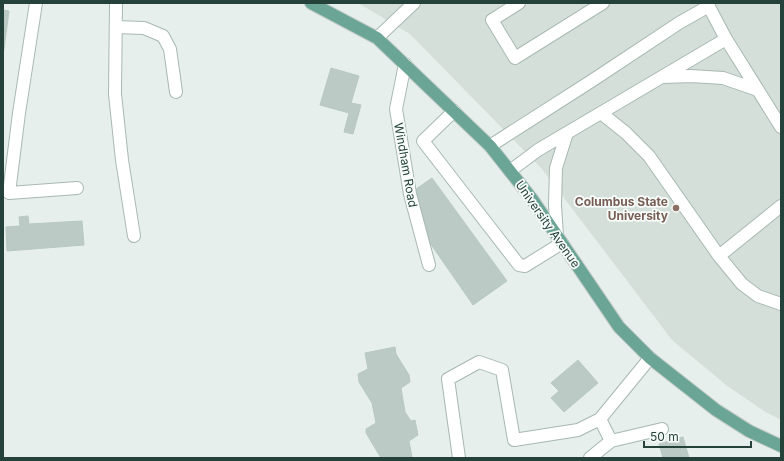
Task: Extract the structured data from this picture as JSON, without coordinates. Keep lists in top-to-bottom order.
{
  "streets": {
    "main road": ["University Avenue"],
    "street": ["Windham Road"]
  },
  "crossings": [
    ["Windham Road", "University Avenue"]
  ],
  "places": ["Columbus State University"],
  "scale_bar": "50 m"
}
